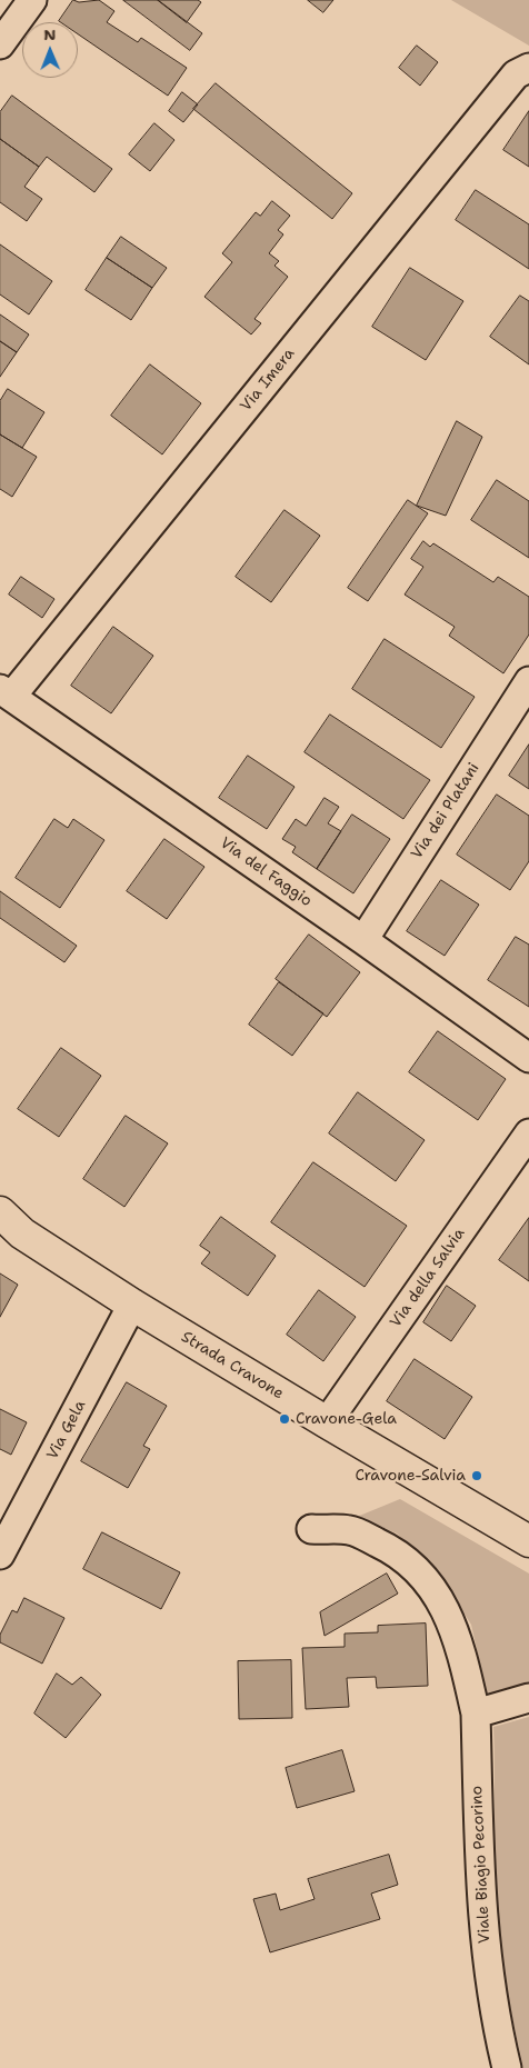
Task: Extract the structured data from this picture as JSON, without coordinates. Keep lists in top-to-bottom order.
{
  "streets": {
    "street": [
      "Via Imera",
      "Via dei Platani",
      "Via del Faggio",
      "Via della Salvia",
      "Strada Cravone",
      "Via Gela",
      "Viale Biagio Pecorino"
    ]
  },
  "crossings": [
    ["Via Imera", "Via del Faggio"],
    ["Via dei Platani", "Via del Faggio"],
    ["Via della Salvia", "Strada Cravone"],
    ["Strada Cravone", "Via Gela"]
  ],
  "places": ["Cravone-Gela", "Cravone-Salvia"],
  "north": "top"
}
